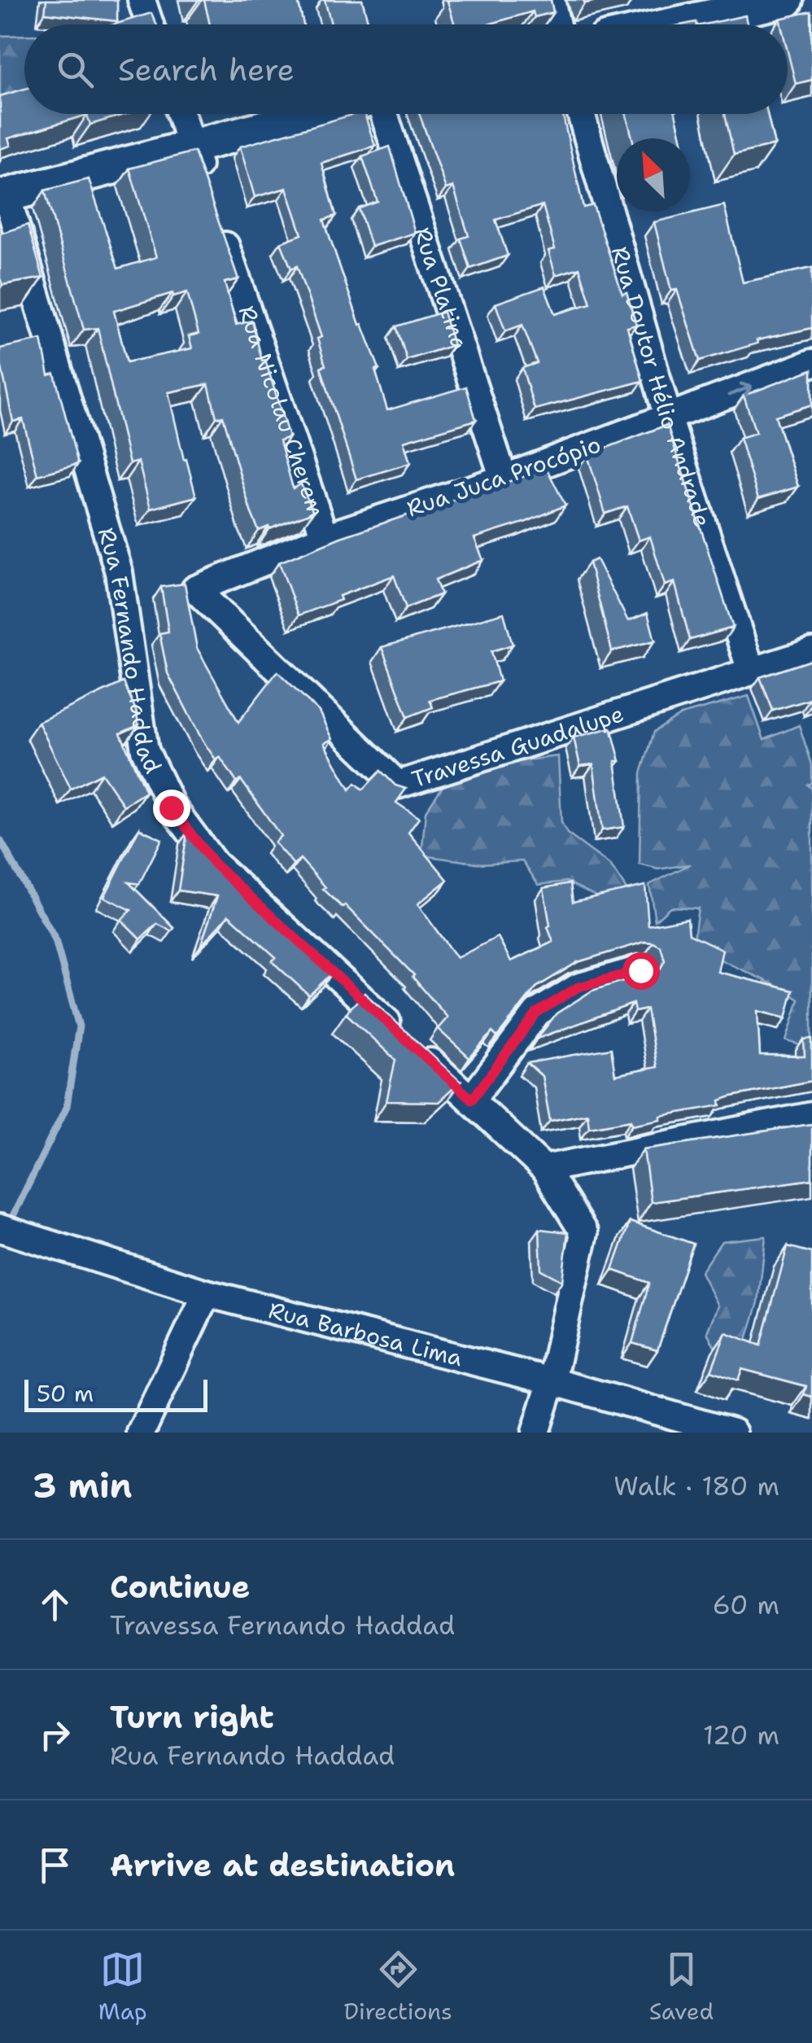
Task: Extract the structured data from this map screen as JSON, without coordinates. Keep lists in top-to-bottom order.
{
  "streets": {
    "street": [
      "Rua Platina",
      "Rua Doutor Hélio Andrade",
      "Rua Nicolau Cherem",
      "Rua Juca Procópio",
      "Rua Fernando Haddad",
      "Travessa Guadalupe",
      "Rua Barbosa Lima"
    ]
  },
  "crossings": [
    ["Rua Platina", "Rua Juca Procópio"],
    ["Rua Doutor Hélio Andrade", "Rua Juca Procópio"],
    ["Rua Doutor Hélio Andrade", "Travessa Guadalupe"],
    ["Rua Nicolau Cherem", "Rua Juca Procópio"],
    ["Rua Juca Procópio", "Travessa Guadalupe"],
    ["Rua Fernando Haddad", "Rua Barbosa Lima"]
  ],
  "scale_bar": "50 m",
  "north": "top left",
  "page": {
    "search": "Search here",
    "scale": "50 m",
    "heading": ["3 min", "Walk · 180 m"],
    "list": [
      ["Continue", "Travessa Fernando Haddad", "60 m"],
      ["Turn right", "Rua Fernando Haddad", "120 m"],
      "Arrive at destination"
    ],
    "nav": ["Map", "Directions", "Saved"]
  }
}
